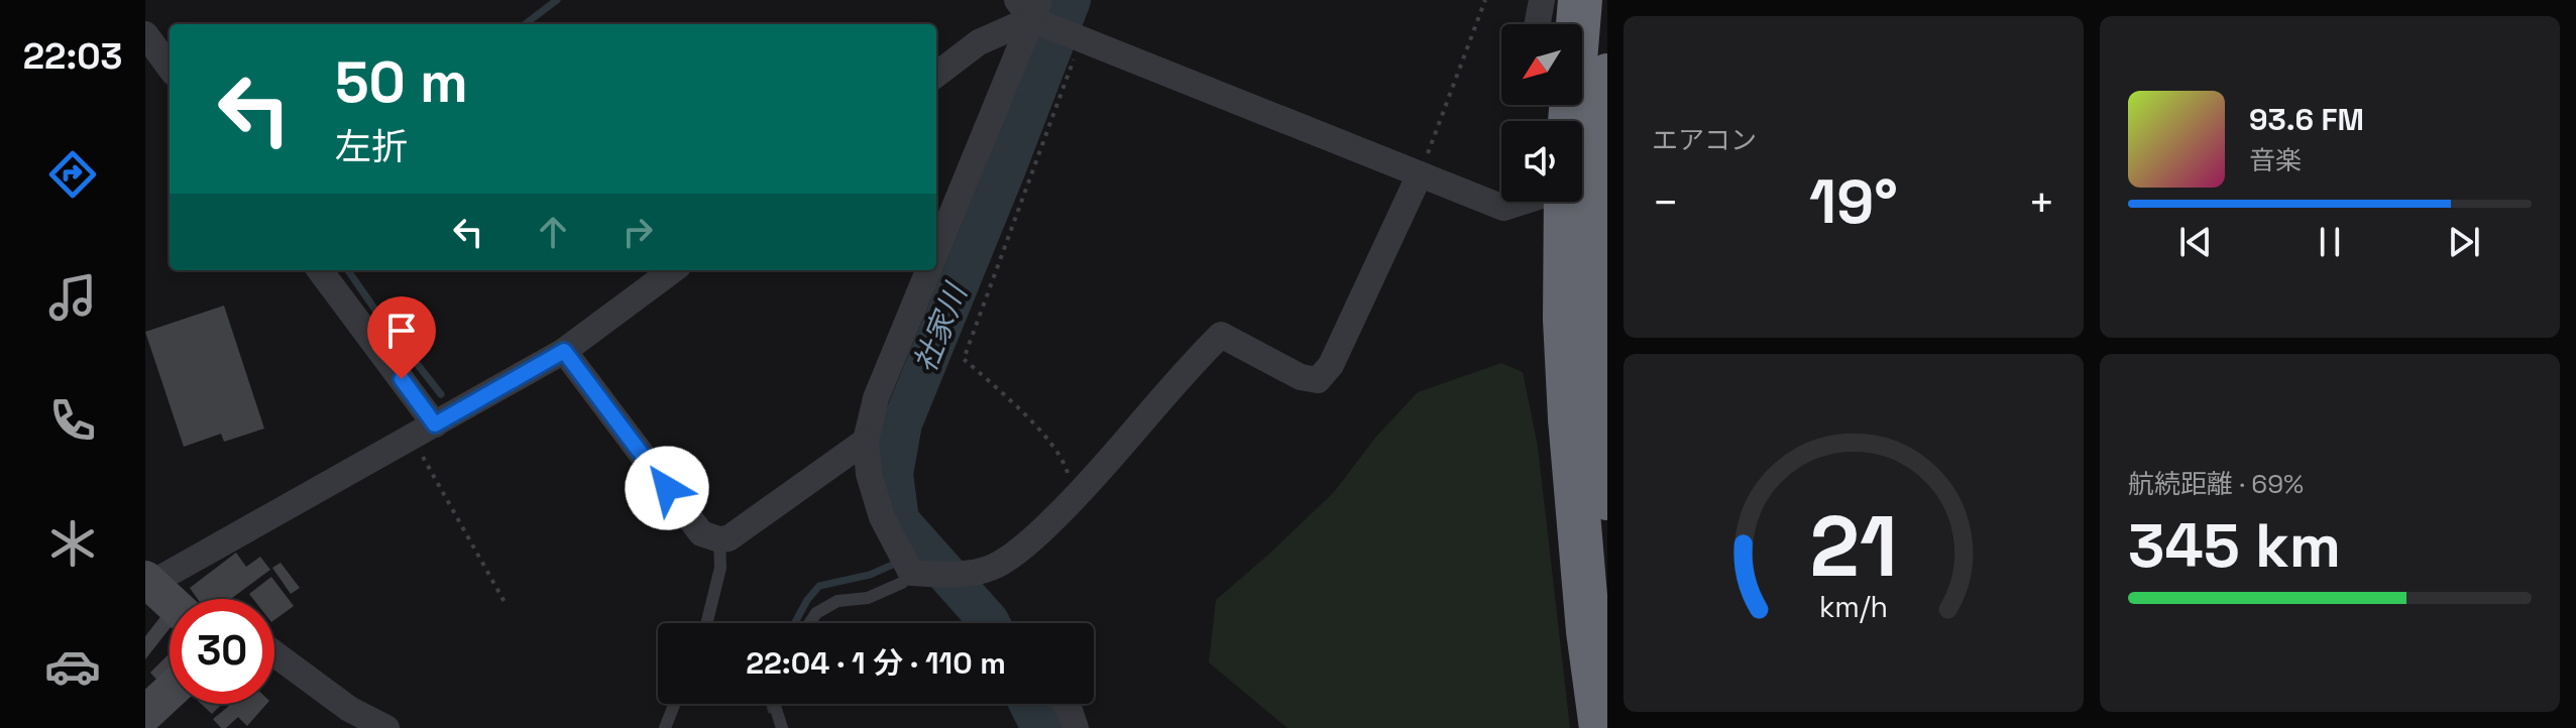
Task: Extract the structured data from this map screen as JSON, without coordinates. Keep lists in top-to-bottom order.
{
  "water": ["社家川"],
  "north": "bottom left",
  "page": {
    "tabs": "22:03",
    "tile": [
      "エアコン",
      ["航続距離 · 69%", "345 km"]
    ],
    "turn": ["50 m", "左折"],
    "song": ["93.6 FM", "音楽"],
    "heat": ["−", "19°", "+"],
    "limit": "30",
    "trip": "22:04 · 1 分 · 110 m",
    "gauge": ["21", "km/h"]
  }
}
